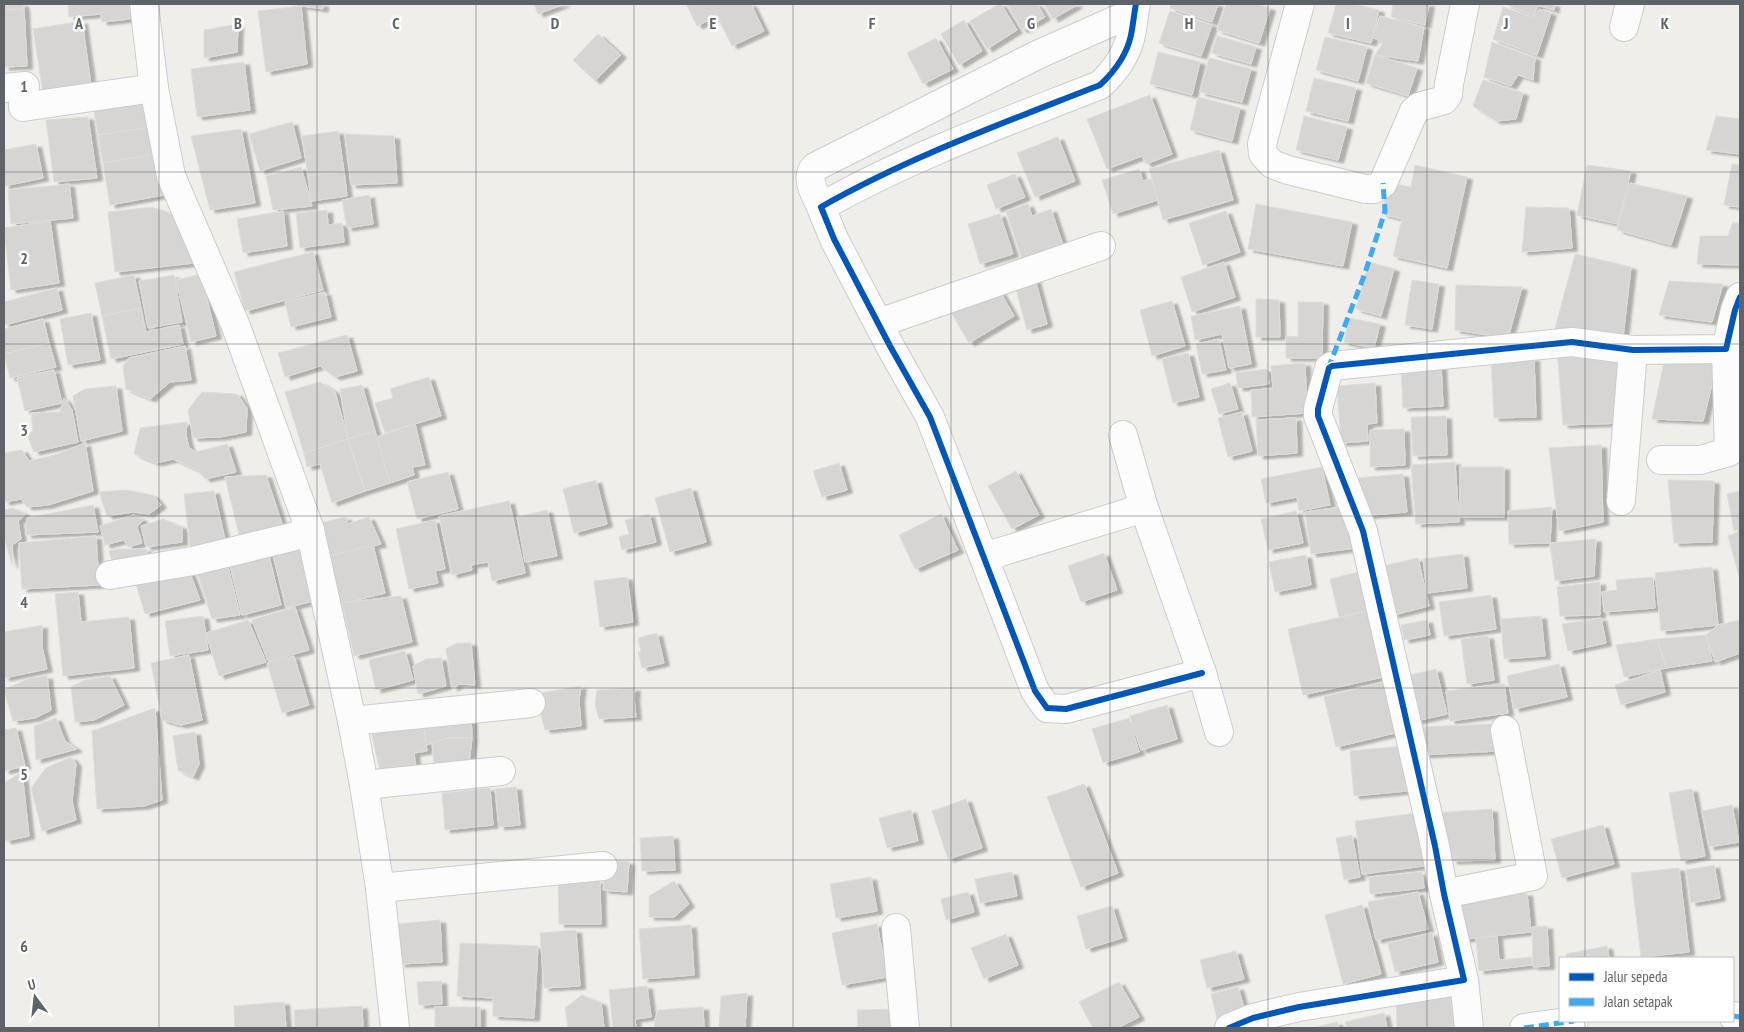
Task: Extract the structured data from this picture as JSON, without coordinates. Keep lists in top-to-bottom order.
{
  "legend": ["Jalur sepeda", "Jalan setapak"],
  "north": "top",
  "grid": {
    "columns": [
      "A",
      "B",
      "C",
      "D",
      "E",
      "F",
      "G",
      "H",
      "I",
      "J",
      "K"
    ],
    "rows": [
      "1",
      "2",
      "3",
      "4",
      "5",
      "6"
    ]
  }
}
